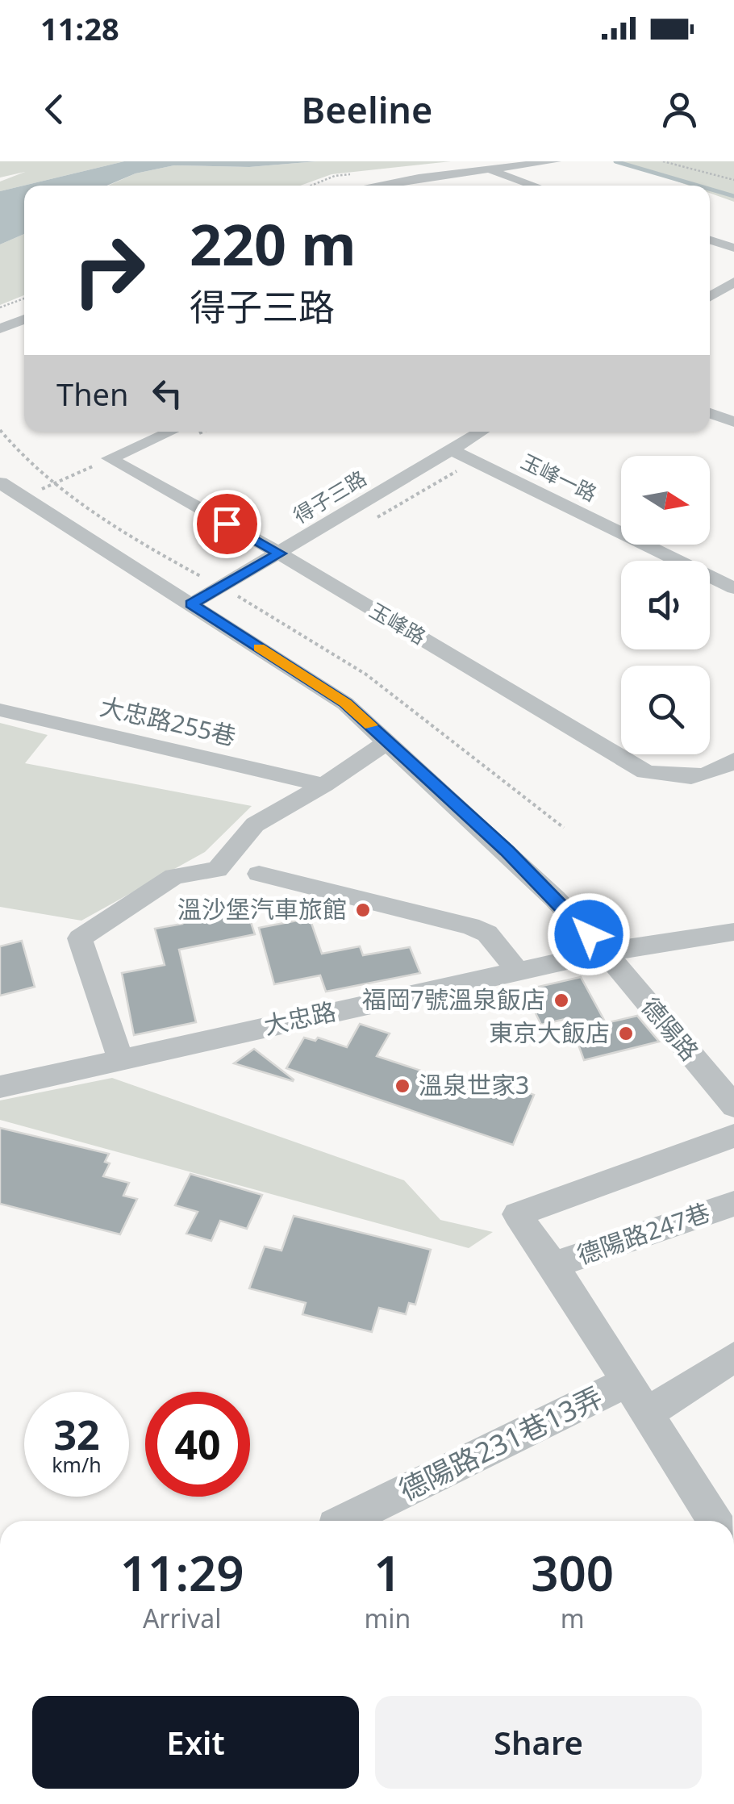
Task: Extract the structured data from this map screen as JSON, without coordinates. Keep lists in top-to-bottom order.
{
  "streets": {
    "street": [
      "玉峰一路",
      "得子三路",
      "玉峰路",
      "大忠路255巷",
      "大忠路",
      "德陽路",
      "德陽路247巷",
      "德陽路231巷13弄"
    ]
  },
  "crossings": [
    ["玉峰一路", "得子三路"],
    ["得子三路", "玉峰路"],
    ["大忠路", "德陽路"],
    ["德陽路247巷", "德陽路231巷13弄"]
  ],
  "places": [
    "溫沙堡汽車旅館",
    "福岡7號溫泉飯店",
    "東京大飯店",
    "溫泉世家3"
  ],
  "north": "right",
  "page": {
    "status": "11:28",
    "header": "Beeline",
    "turn": ["220 m", "得子三路"],
    "then": "Then",
    "speed": "32 km/h",
    "limit": "40",
    "eta": [
      "11:29",
      "Arrival",
      "1",
      "min",
      "300",
      "m"
    ],
    "buttons": ["Exit", "Share"]
  }
}
